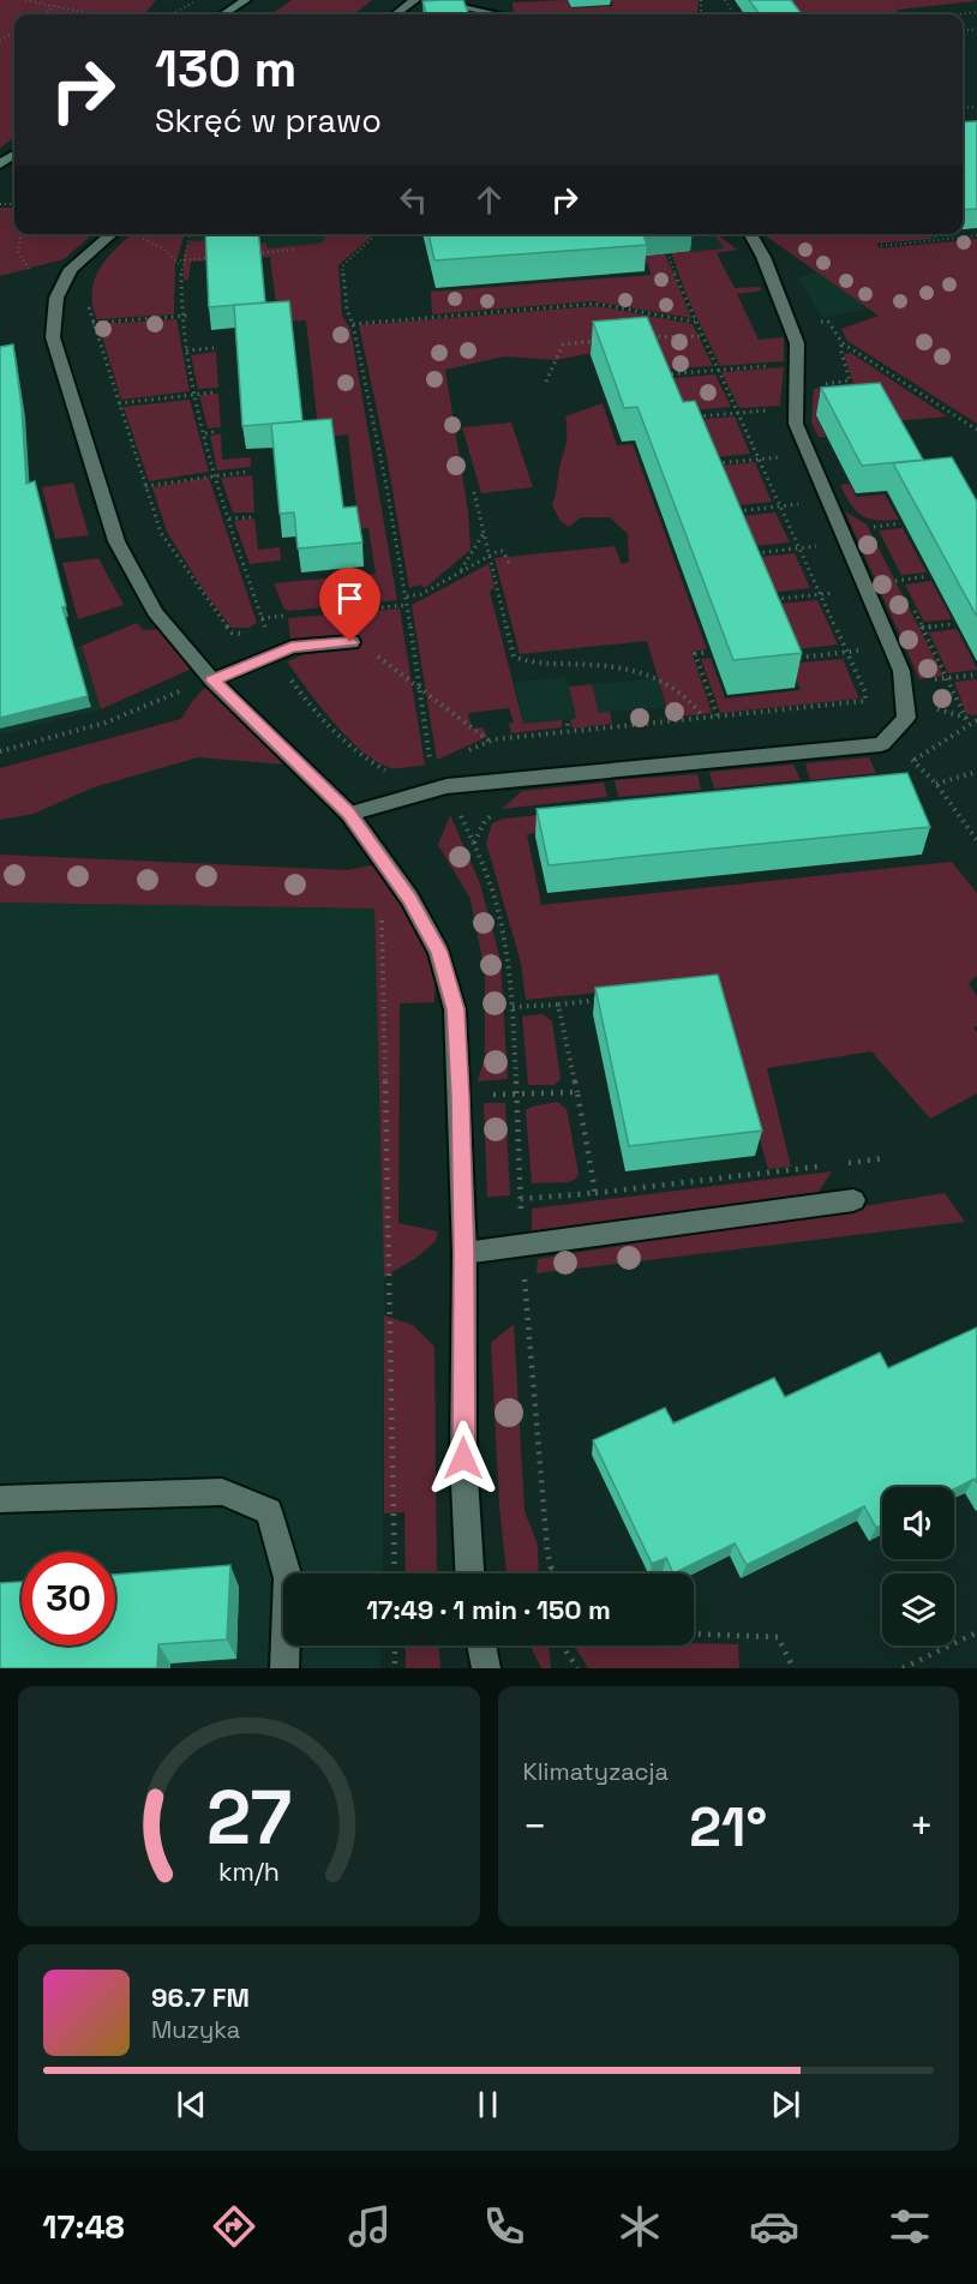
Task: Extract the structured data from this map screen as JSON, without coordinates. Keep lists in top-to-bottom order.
{
  "page": {
    "turn": ["130 m", "Skręć w prawo"],
    "limit": "30",
    "trip": "17:49 · 1 min · 150 m",
    "tile": "Klimatyzacja",
    "heat": ["−", "21°", "+"],
    "song": ["96.7 FM", "Muzyka"],
    "tabs": "17:48",
    "gauge": ["27", "km/h"]
  }
}
